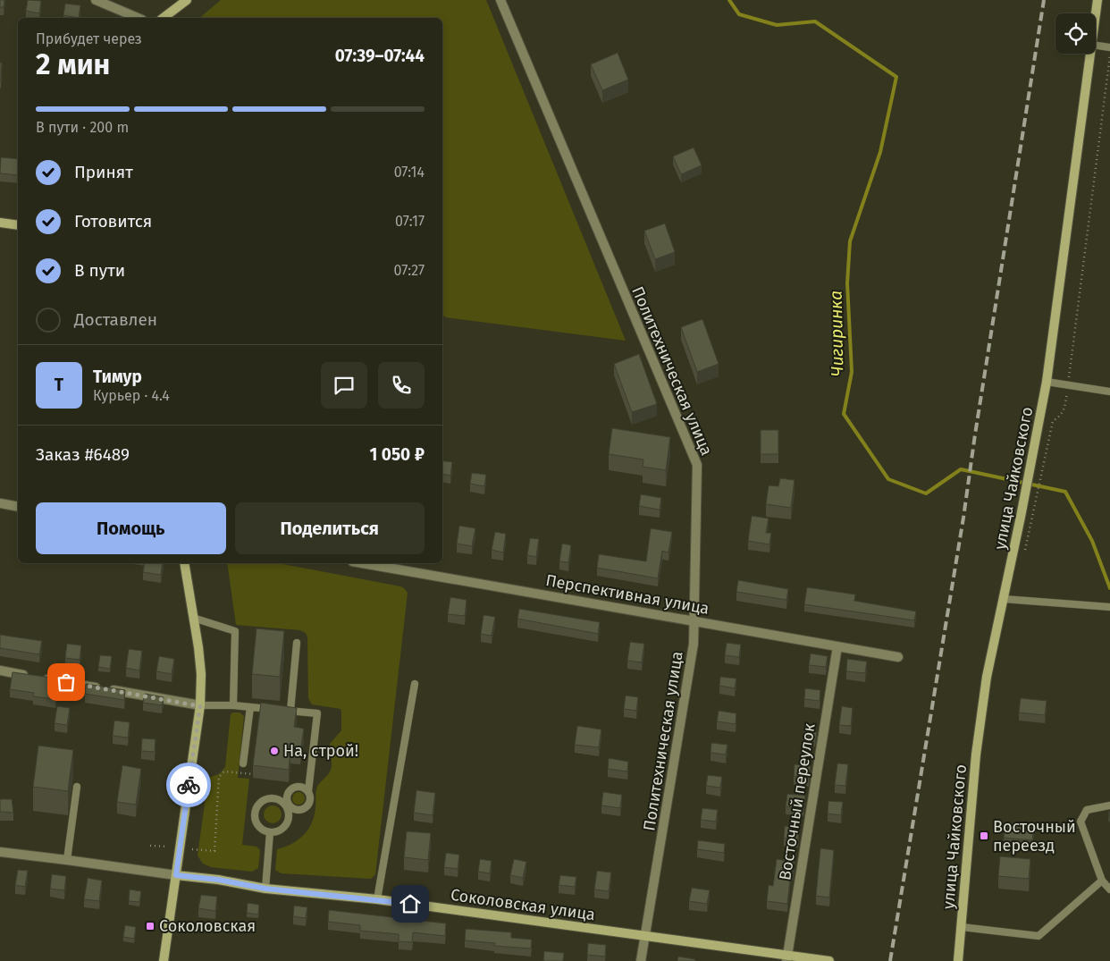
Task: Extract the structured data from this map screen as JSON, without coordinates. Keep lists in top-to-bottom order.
{
  "streets": {
    "street": [
      "Политехническая улица",
      "улица Чайковского",
      "Перспективная улица",
      "Восточный переулок",
      "Соколовская улица"
    ]
  },
  "crossings": [
    ["Политехническая улица", "Перспективная улица"],
    ["Политехническая улица", "Соколовская улица"],
    ["Перспективная улица", "Восточный переулок"],
    ["Восточный переулок", "Соколовская улица"]
  ],
  "water": ["Чигиринка"],
  "places": {
    "other": ["На, строй!"],
    "transit": ["Восточный переезд", "Соколовская"]
  },
  "page": {
    "heading": ["2 мин", "Прибудет через", "07:39–07:44"],
    "panel": [
      "Тимур",
      "Курьер · 4.4",
      "Заказ #6489",
      "1 050 ₽"
    ],
    "bar": "В пути · 200 m",
    "list": [
      ["Принят", "07:14"],
      ["Готовится", "07:17"],
      ["В пути", "07:27"],
      "Доставлен"
    ],
    "round": "Т",
    "buttons": ["Помощь", "Поделиться"]
  }
}
